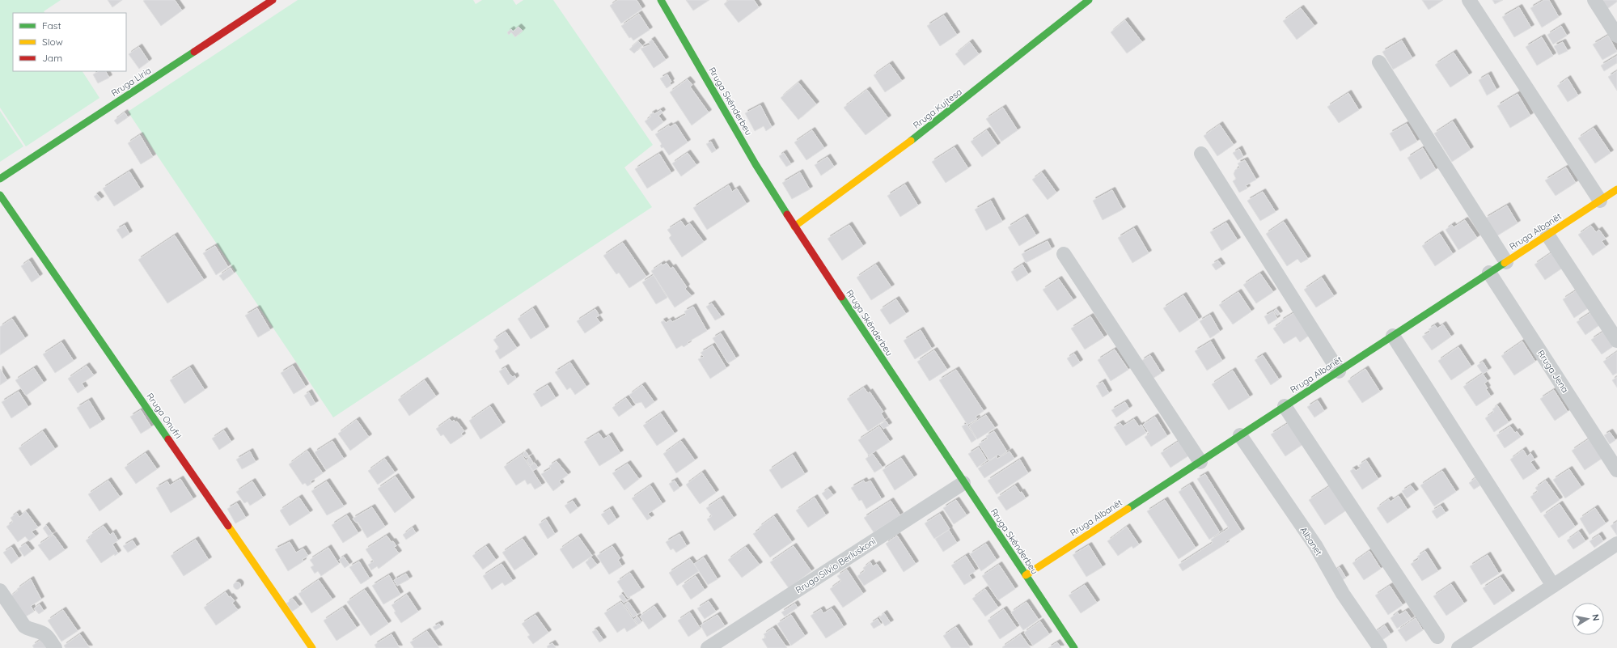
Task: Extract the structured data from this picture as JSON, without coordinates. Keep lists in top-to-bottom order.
{
  "streets": {
    "street": [
      "Rruga Liria",
      "Rruga Skënderbeu",
      "Rruga Kujtesa",
      "Rruga Albanët",
      "Rruga Jena",
      "Rruga Onufri",
      "Albanet",
      "Rruga Silvio Berluskoni"
    ]
  },
  "crossings": [
    ["Rruga Skënderbeu", "Rruga Kujtesa"],
    ["Rruga Skënderbeu", "Rruga Albanët"],
    ["Rruga Skënderbeu", "Rruga Silvio Berluskoni"],
    ["Rruga Albanët", "Rruga Jena"],
    ["Rruga Albanët", "Albanet"]
  ],
  "legend": ["Fast", "Slow", "Jam"],
  "north": "right"
}
